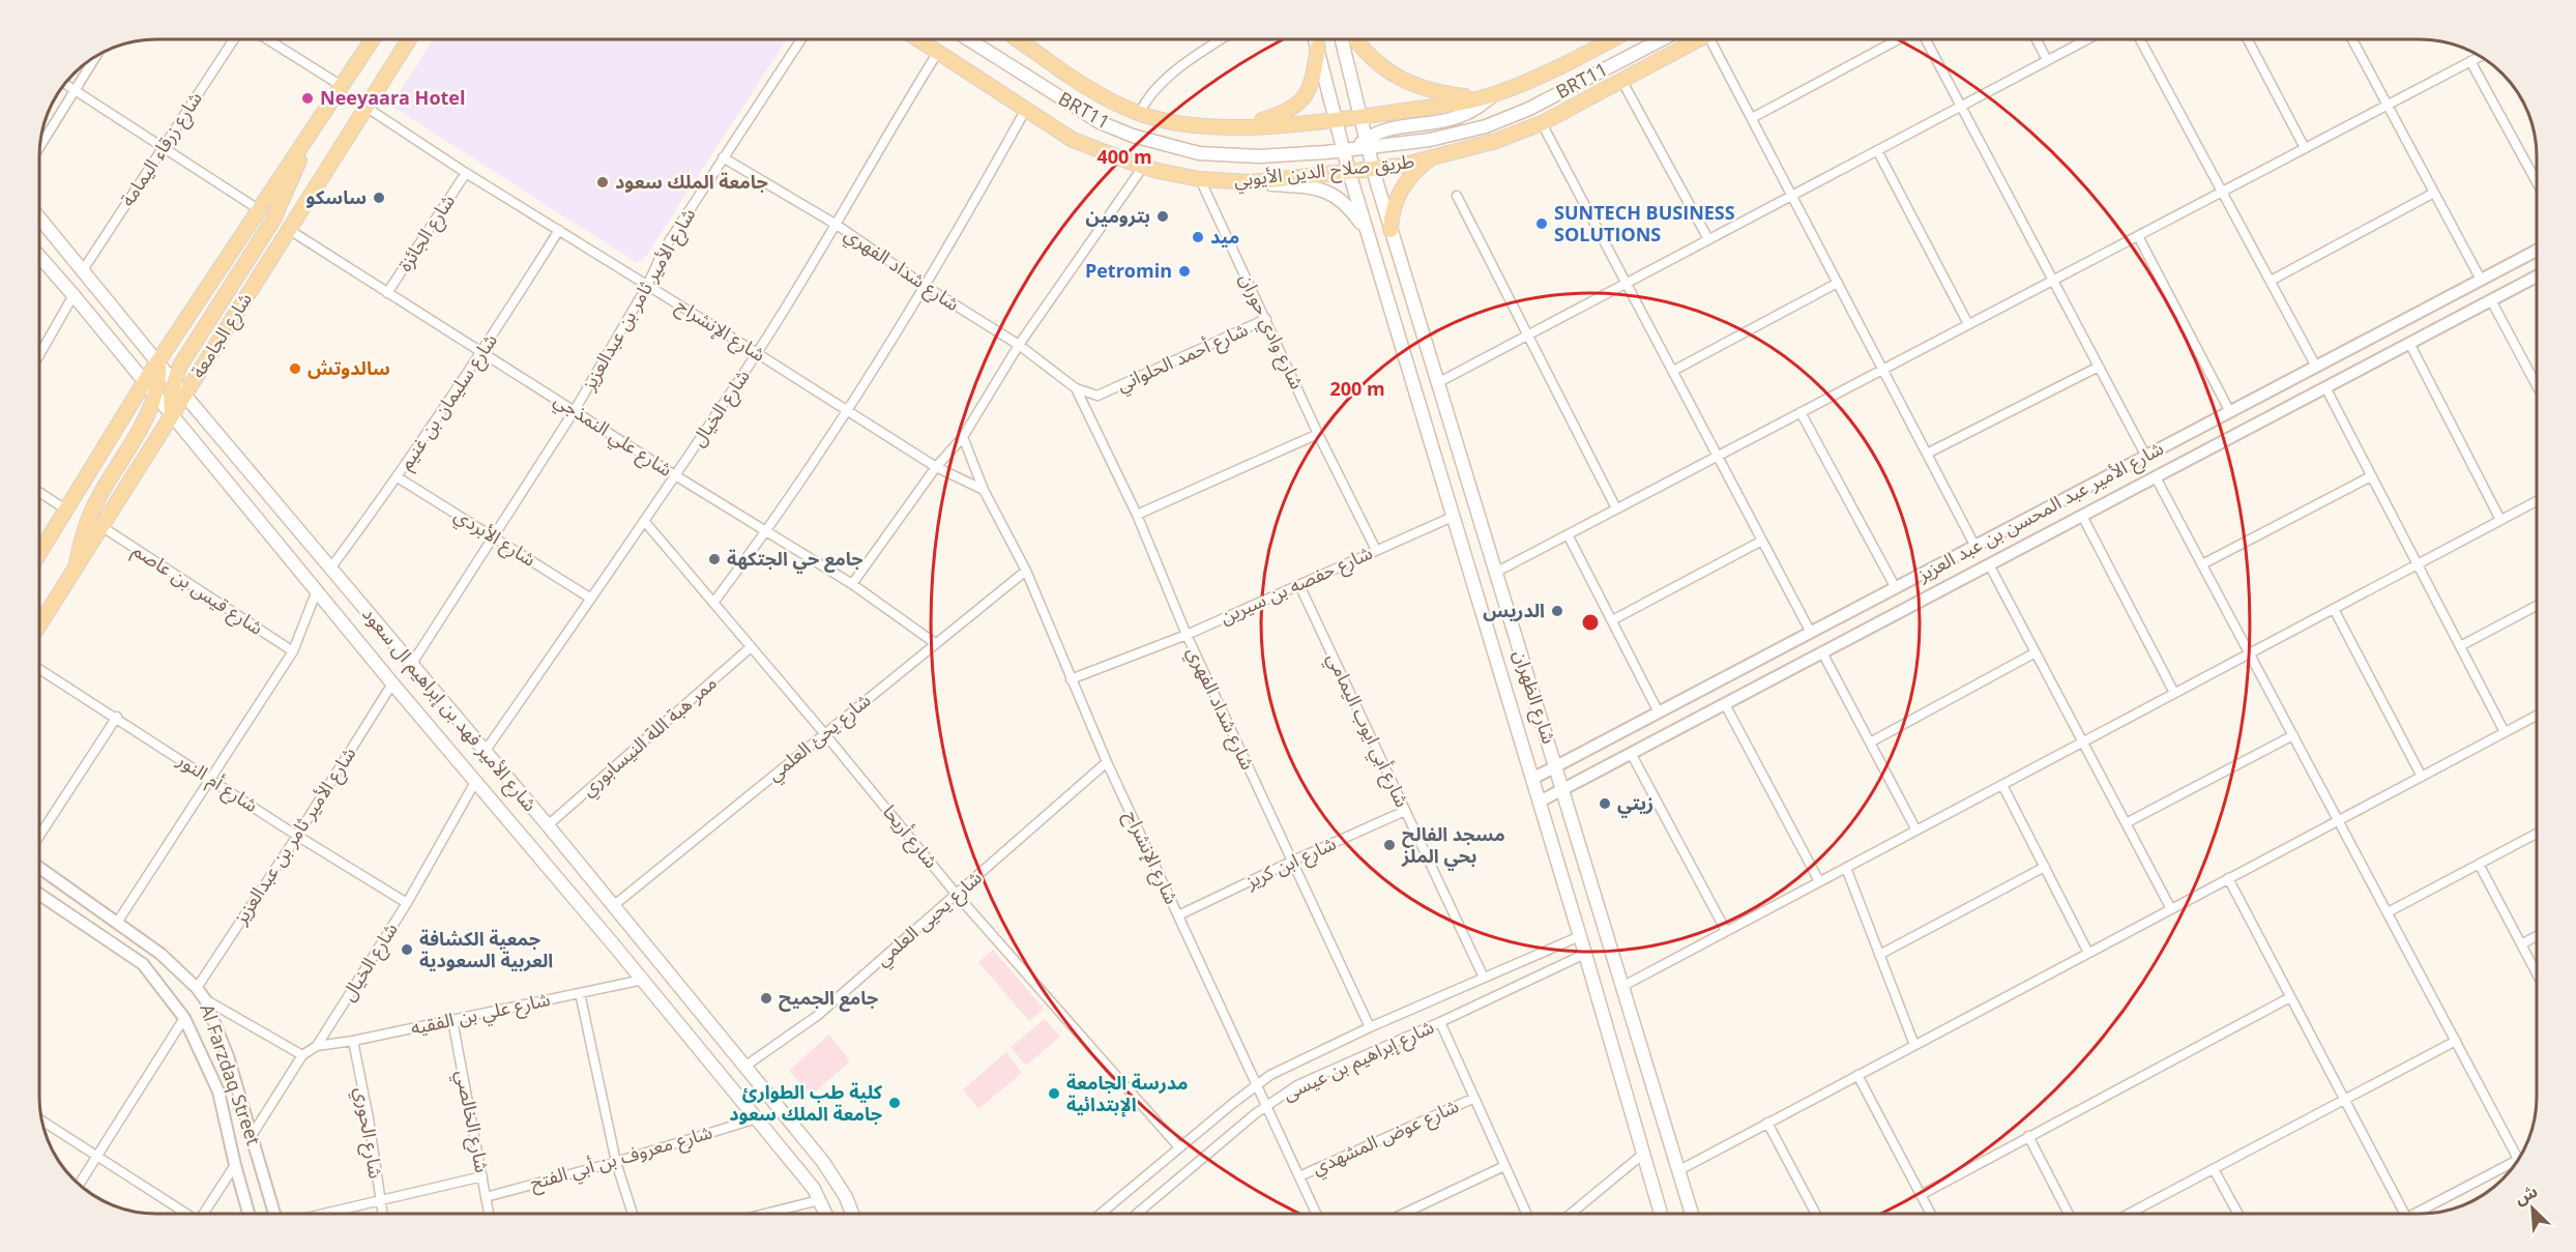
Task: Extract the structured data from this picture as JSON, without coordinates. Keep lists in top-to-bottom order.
{
  "streets": {
    "main road": [
      "BRT11",
      "طريق صلاح الدين الأيوبي",
      "شارع الجامعة",
      "شارع الظهران",
      "شارع الأمير فهد بن إبراهيم ال سعود"
    ],
    "street": [
      "شارع زرقاء اليمامة",
      "شارع الجائزة",
      "شارع شداد الفهري",
      "شارع الأمير ثامر بن عبدالعزيز",
      "شارع الإنشراح",
      "شارع وادي حوران",
      "شارع أحمد الحلواني",
      "شارع سليمان بن غنيم",
      "شارع الخيال",
      "شارع علي النمذجي",
      "شارع الأمير عبد المحسن بن عبد العزيز",
      "شارع الأبردي",
      "شارع حفصه بن سيرين",
      "شارع قيس بن عاصم",
      "شارع أبي ايوب اليمامي",
      "ممر هبة اللة النيسابوري",
      "شارع يحئ العلمي",
      "شارع أم النور",
      "شارع أريحا",
      "شارع ابن كريز",
      "شارع يحيى العلمي",
      "شارع علي بن الفقيه",
      "شارع إبراهيم بن عيسى",
      "Al Farzdaq Street",
      "شارع الخالصي",
      "شارع الحوري",
      "شارع عوض المشهدي",
      "شارع معروف بن أبي الفتح"
    ]
  },
  "crossings": [
    ["BRT11", "شارع الظهران"],
    ["شارع زرقاء اليمامة", "شارع الأمير فهد بن إبراهيم ال سعود"],
    ["طريق صلاح الدين الأيوبي", "شارع وادي حوران"],
    ["طريق صلاح الدين الأيوبي", "شارع الخيال"],
    ["طريق صلاح الدين الأيوبي", "شارع الظهران"],
    ["شارع الجائزة", "شارع الإنشراح"],
    ["شارع الجائزة", "شارع علي النمذجي"],
    ["شارع شداد الفهري", "شارع الأمير ثامر بن عبدالعزيز"],
    ["شارع شداد الفهري", "شارع أحمد الحلواني"],
    ["شارع شداد الفهري", "شارع الخيال"],
    ["شارع شداد الفهري", "شارع حفصه بن سيرين"],
    ["شارع شداد الفهري", "شارع ابن كريز"],
    ["شارع الأمير ثامر بن عبدالعزيز", "شارع الإنشراح"],
    ["شارع الأمير ثامر بن عبدالعزيز", "شارع علي النمذجي"],
    ["شارع الأمير ثامر بن عبدالعزيز", "شارع الأبردي"],
    ["شارع الأمير ثامر بن عبدالعزيز", "شارع الأمير فهد بن إبراهيم ال سعود"],
    ["شارع الأمير ثامر بن عبدالعزيز", "شارع أم النور"],
    ["شارع الأمير ثامر بن عبدالعزيز", "Al Farzdaq Street"],
    ["شارع الإنشراح", "شارع الجامعة"],
    ["شارع الإنشراح", "شارع سليمان بن غنيم"],
    ["شارع الإنشراح", "شارع الخيال"],
    ["شارع الإنشراح", "شارع حفصه بن سيرين"],
    ["شارع الإنشراح", "شارع يحئ العلمي"],
    ["شارع الإنشراح", "شارع ابن كريز"],
    ["شارع الإنشراح", "شارع يحيى العلمي"],
    ["شارع الإنشراح", "شارع إبراهيم بن عيسى"],
    ["شارع الإنشراح", "شارع عوض المشهدي"],
    ["شارع وادي حوران", "شارع أحمد الحلواني"],
    ["شارع وادي حوران", "شارع حفصه بن سيرين"],
    ["شارع الجامعة", "شارع علي النمذجي"],
    ["شارع الجامعة", "شارع قيس بن عاصم"],
    ["شارع الجامعة", "شارع الأمير فهد بن إبراهيم ال سعود"],
    ["شارع سليمان بن غنيم", "شارع علي النمذجي"],
    ["شارع سليمان بن غنيم", "شارع الأبردي"],
    ["شارع سليمان بن غنيم", "شارع الأمير فهد بن إبراهيم ال سعود"],
    ["شارع الخيال", "شارع علي النمذجي"],
    ["شارع الخيال", "شارع الأبردي"],
    ["شارع الخيال", "شارع الأمير فهد بن إبراهيم ال سعود"],
    ["شارع الخيال", "شارع أم النور"],
    ["شارع الخيال", "شارع أريحا"],
    ["شارع الخيال", "شارع علي بن الفقيه"],
    ["شارع الخيال", "Al Farzdaq Street"],
    ["شارع علي النمذجي", "شارع يحئ العلمي"],
    ["شارع الأمير عبد المحسن بن عبد العزيز", "شارع الظهران"],
    ["شارع حفصه بن سيرين", "شارع الظهران"],
    ["شارع حفصه بن سيرين", "شارع أبي ايوب اليمامي"],
    ["شارع الظهران", "شارع إبراهيم بن عيسى"],
    ["شارع الأمير فهد بن إبراهيم ال سعود", "ممر هبة اللة النيسابوري"],
    ["شارع الأمير فهد بن إبراهيم ال سعود", "شارع يحئ العلمي"],
    ["شارع الأمير فهد بن إبراهيم ال سعود", "شارع يحيى العلمي"],
    ["شارع الأمير فهد بن إبراهيم ال سعود", "شارع علي بن الفقيه"],
    ["شارع الأمير فهد بن إبراهيم ال سعود", "شارع معروف بن أبي الفتح"],
    ["شارع أبي ايوب اليمامي", "شارع ابن كريز"],
    ["ممر هبة اللة النيسابوري", "شارع أريحا"],
    ["شارع يحئ العلمي", "شارع أريحا"],
    ["شارع أريحا", "شارع يحيى العلمي"],
    ["شارع علي بن الفقيه", "شارع الخالصي"],
    ["شارع علي بن الفقيه", "شارع الحوري"],
    ["شارع الخالصي", "شارع معروف بن أبي الفتح"]
  ],
  "places": [
    "Neeyaara Hotel",
    "جامعة الملك سعود",
    "ساسكو",
    "بترومين",
    "SUNTECH BUSINESS SOLUTIONS",
    "ميد",
    "Petromin",
    "سالدوتش",
    "جامع حي الجتكهة",
    "الدريس",
    "زيتي",
    "مسجد الفالح بحي الملز",
    "جمعية الكشافة العربية السعودية",
    "جامع الجميح",
    "مدرسة الجامعة الإبتدائية",
    "كلية طب الطوارئ جامعة الملك سعود"
  ],
  "north": "top left",
  "rings": ["400 m", "200 m"]
}
